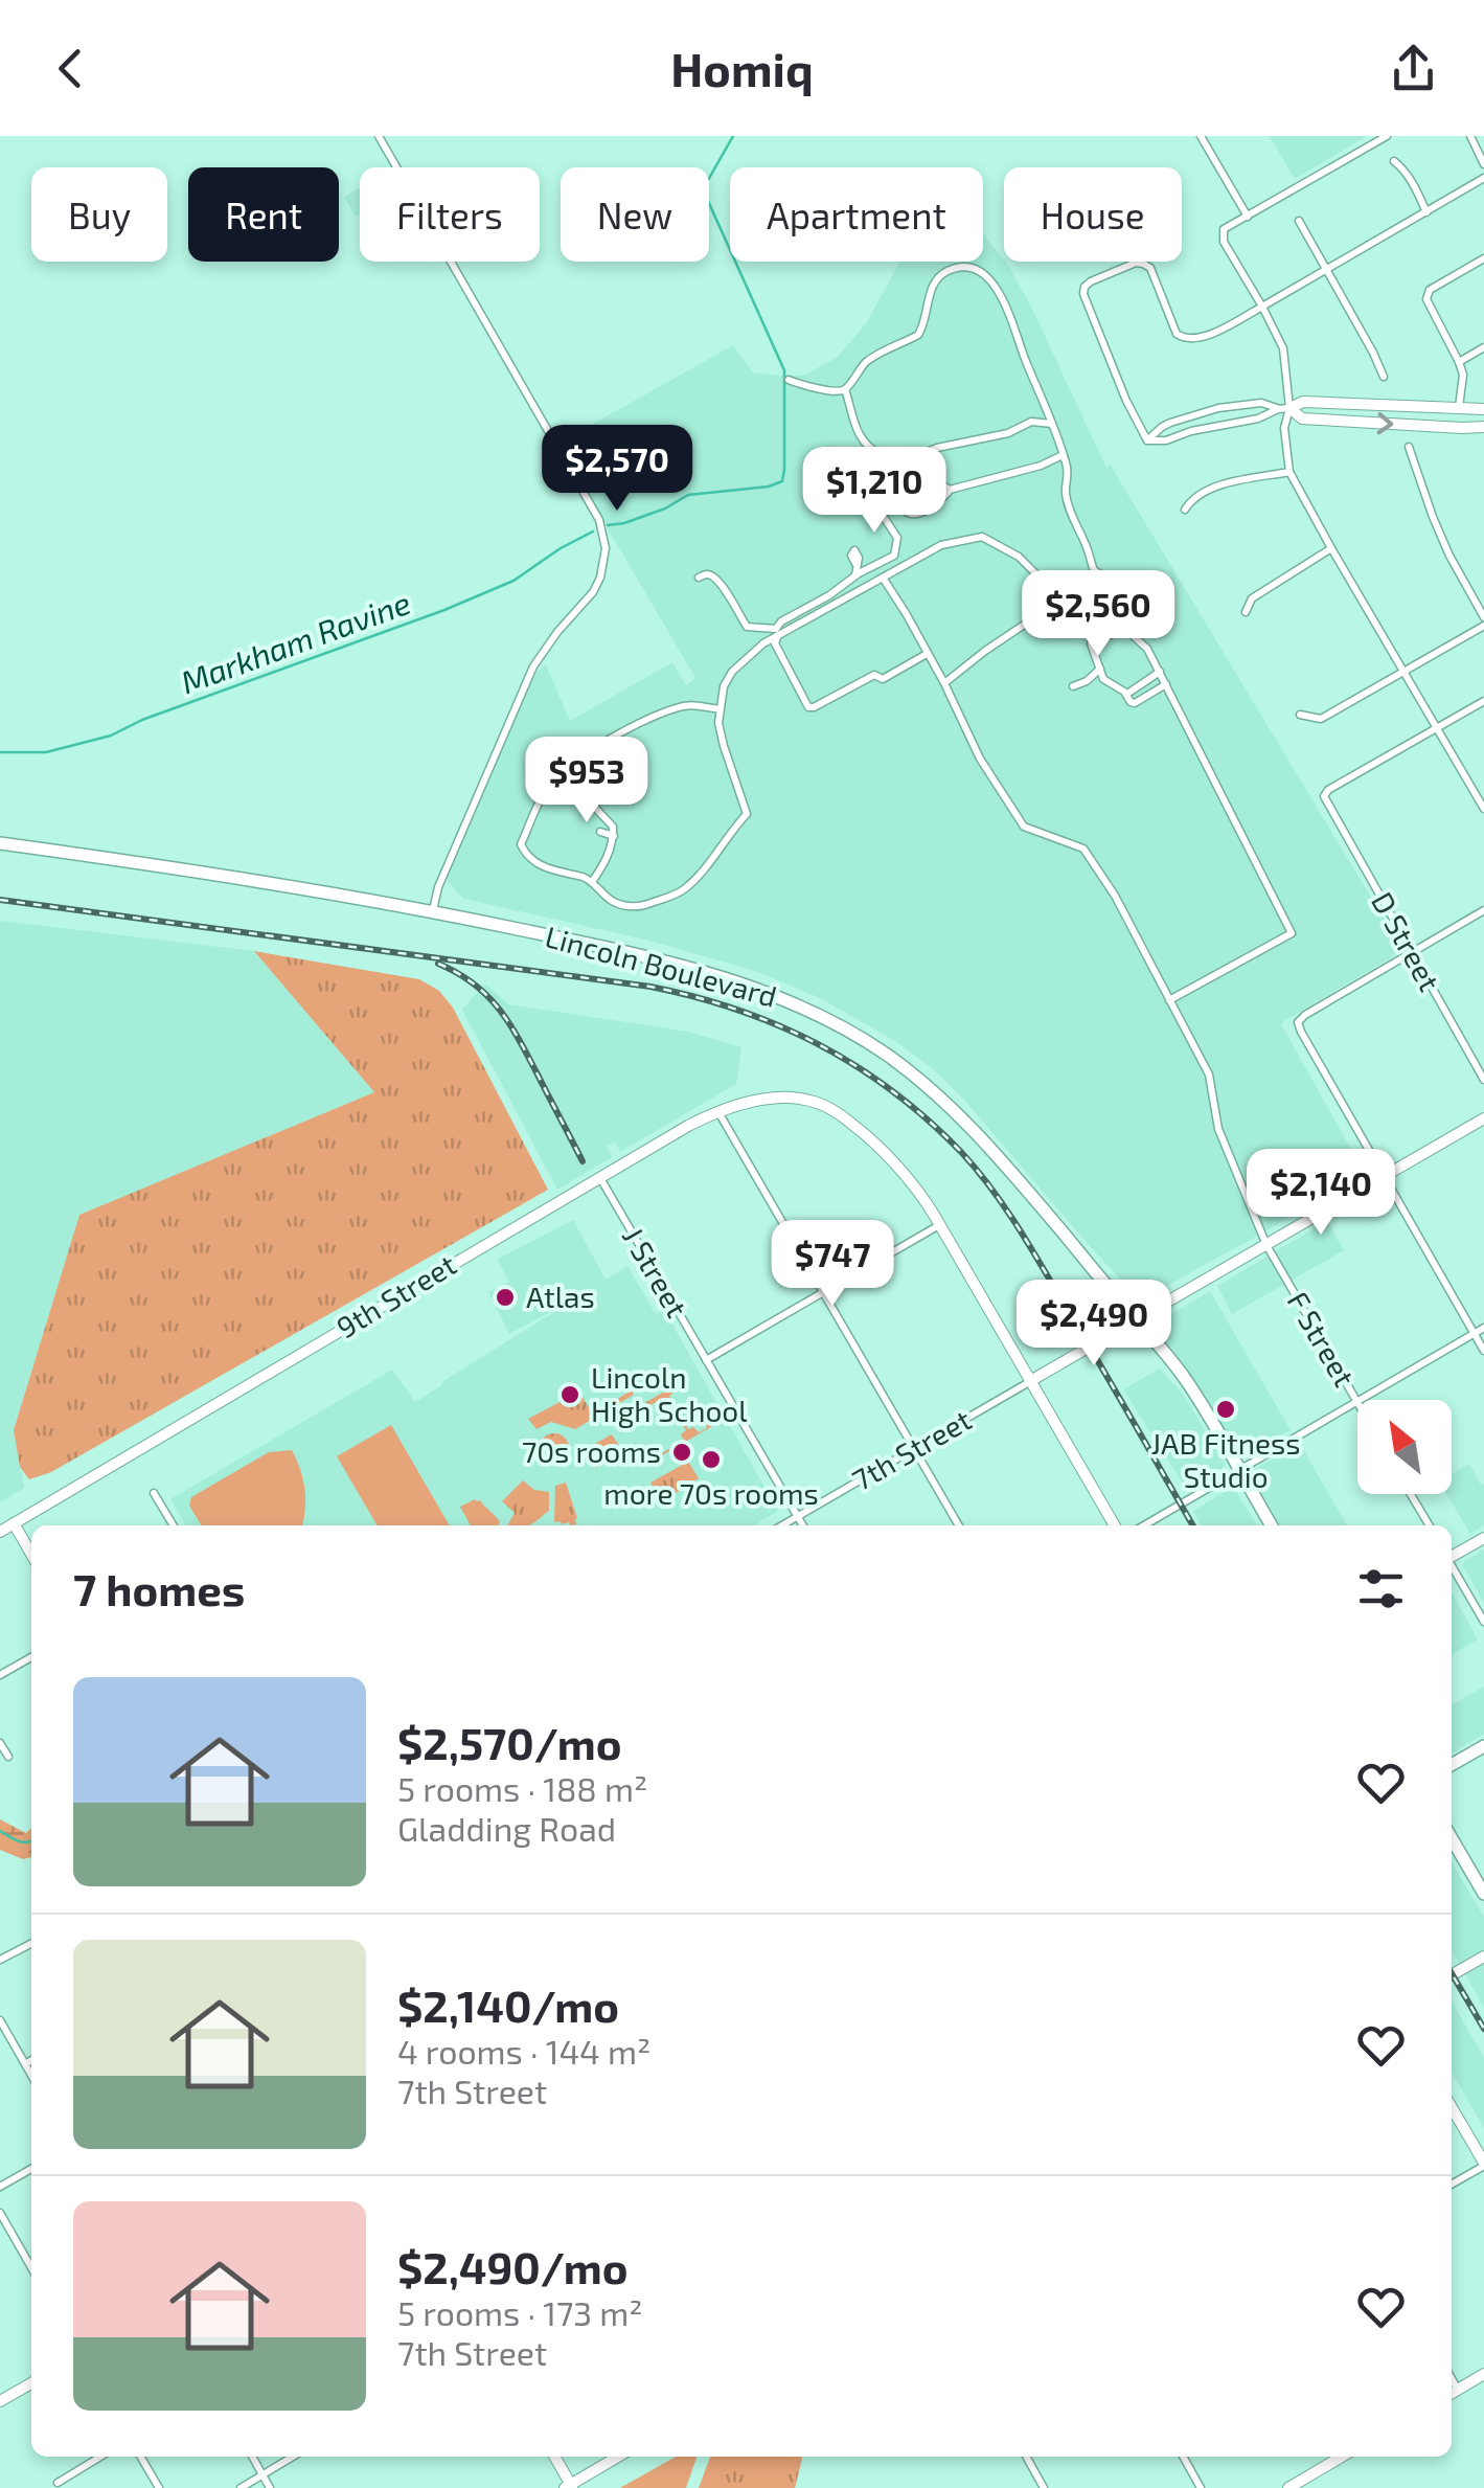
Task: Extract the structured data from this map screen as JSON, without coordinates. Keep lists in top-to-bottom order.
{
  "streets": {
    "main road": ["Lincoln Boulevard"],
    "street": [
      "D Street",
      "J Street",
      "9th Street",
      "F Street",
      "7th Street"
    ]
  },
  "crossings": [
    ["Lincoln Boulevard", "7th Street"],
    ["J Street", "9th Street"],
    ["J Street", "7th Street"],
    ["F Street", "7th Street"]
  ],
  "water": ["Markham Ravine"],
  "places": [
    "Atlas",
    "Lincoln High School",
    "JAB Fitness Studio",
    "70s rooms",
    "more 70s rooms"
  ],
  "north": "top left",
  "page": {
    "header": "Homiq",
    "chip": [
      "Buy",
      "Rent",
      "Filters",
      "New",
      "Apartment",
      "House"
    ],
    "price": [
      "$2,570",
      "$1,210",
      "$2,560",
      "$953",
      "$2,140",
      "$747",
      "$2,490"
    ],
    "heading": "7 homes",
    "list": [
      {
        "name": "$2,570/mo",
        "note": "5 rooms · 188 m² · Gladding Road"
      },
      {
        "name": "$2,140/mo",
        "note": "4 rooms · 144 m² · 7th Street"
      },
      {
        "name": "$2,490/mo",
        "note": "5 rooms · 173 m² · 7th Street"
      }
    ]
  }
}
